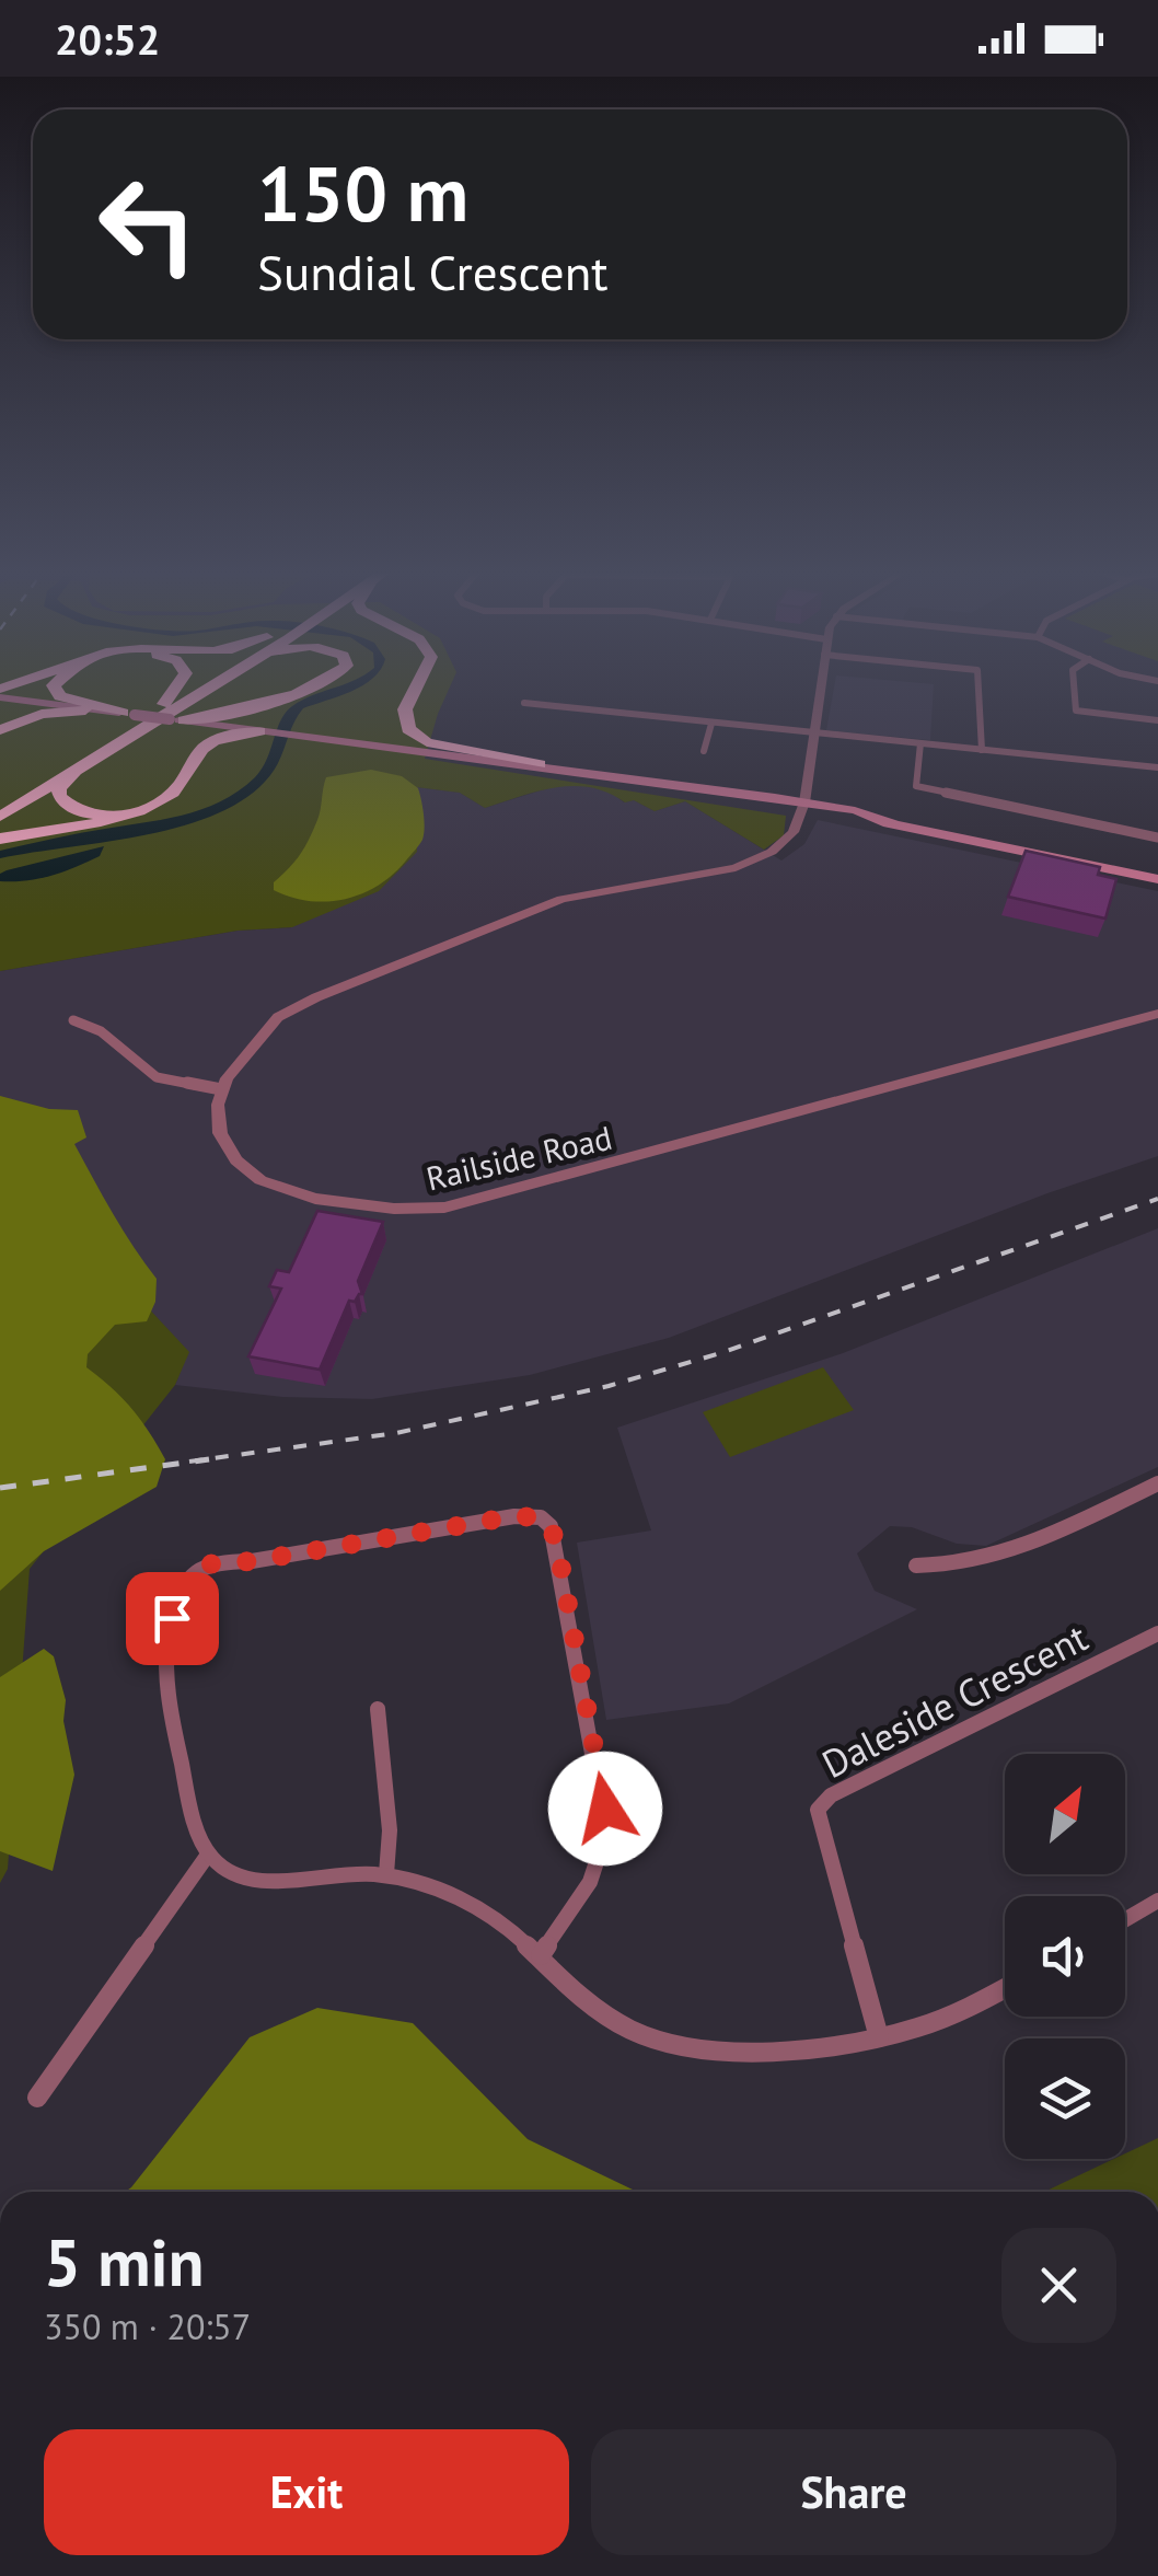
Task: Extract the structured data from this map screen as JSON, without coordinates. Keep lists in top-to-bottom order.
{
  "streets": {
    "street": ["Railside Road", "Daleside Crescent"]
  },
  "north": "top right",
  "page": {
    "status": "20:52",
    "turn": ["150 m", "Sundial Crescent"],
    "heading": ["5 min", "350 m · 20:57"],
    "buttons": ["Exit", "Share"]
  }
}
